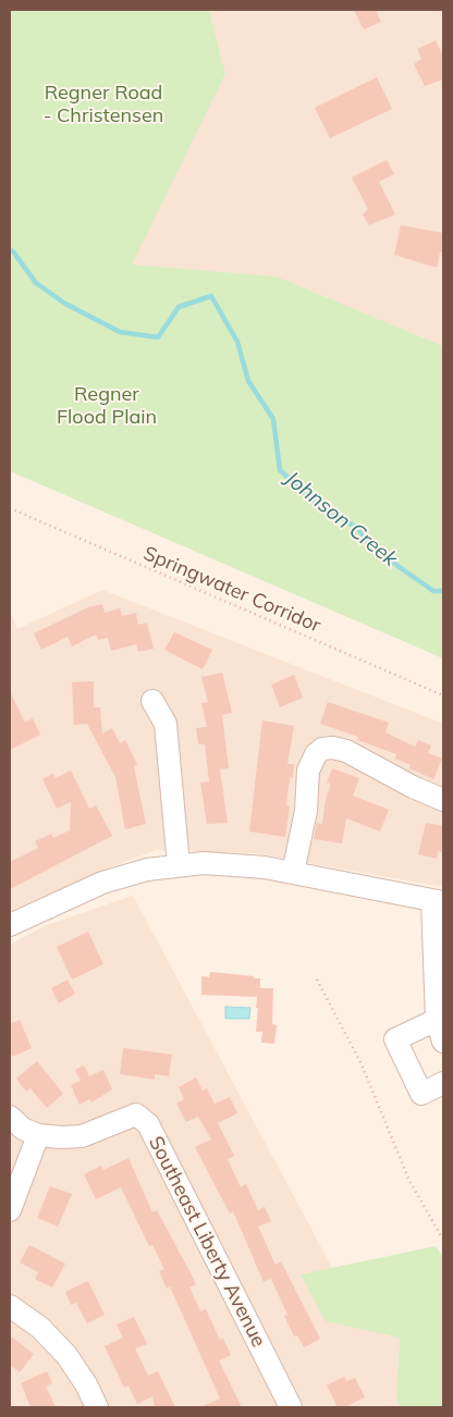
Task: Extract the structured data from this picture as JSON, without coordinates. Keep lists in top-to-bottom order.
{
  "streets": {
    "street": ["Southeast Liberty Avenue"],
    "path": ["Springwater Corridor"]
  },
  "water": ["Johnson Creek"],
  "parks": ["Regner Road - Christensen", "Regner Flood Plain"]
}
